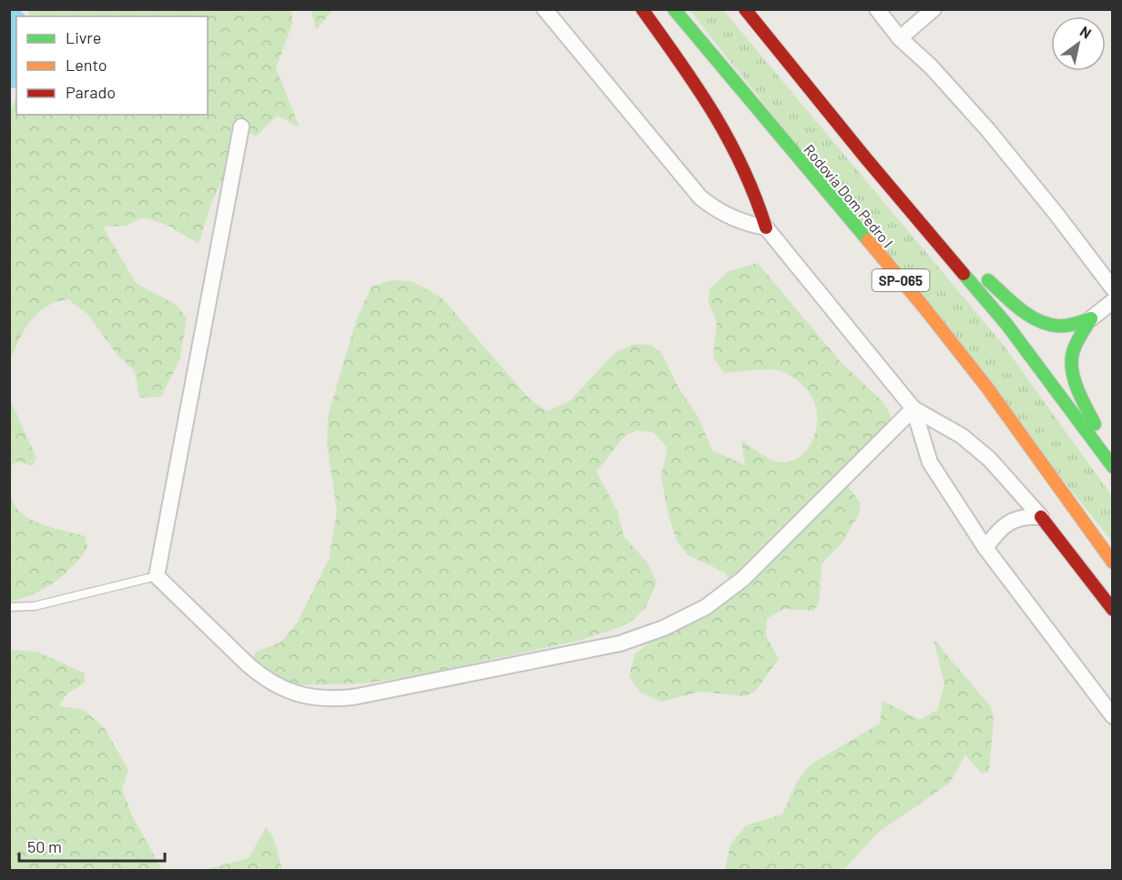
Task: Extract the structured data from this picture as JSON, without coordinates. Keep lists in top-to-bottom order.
{
  "streets": {
    "highway": ["Rodovia Dom Pedro I", "SP-065"]
  },
  "legend": ["Livre", "Lento", "Parado"],
  "scale_bar": "50 m",
  "north": "top right"
}
